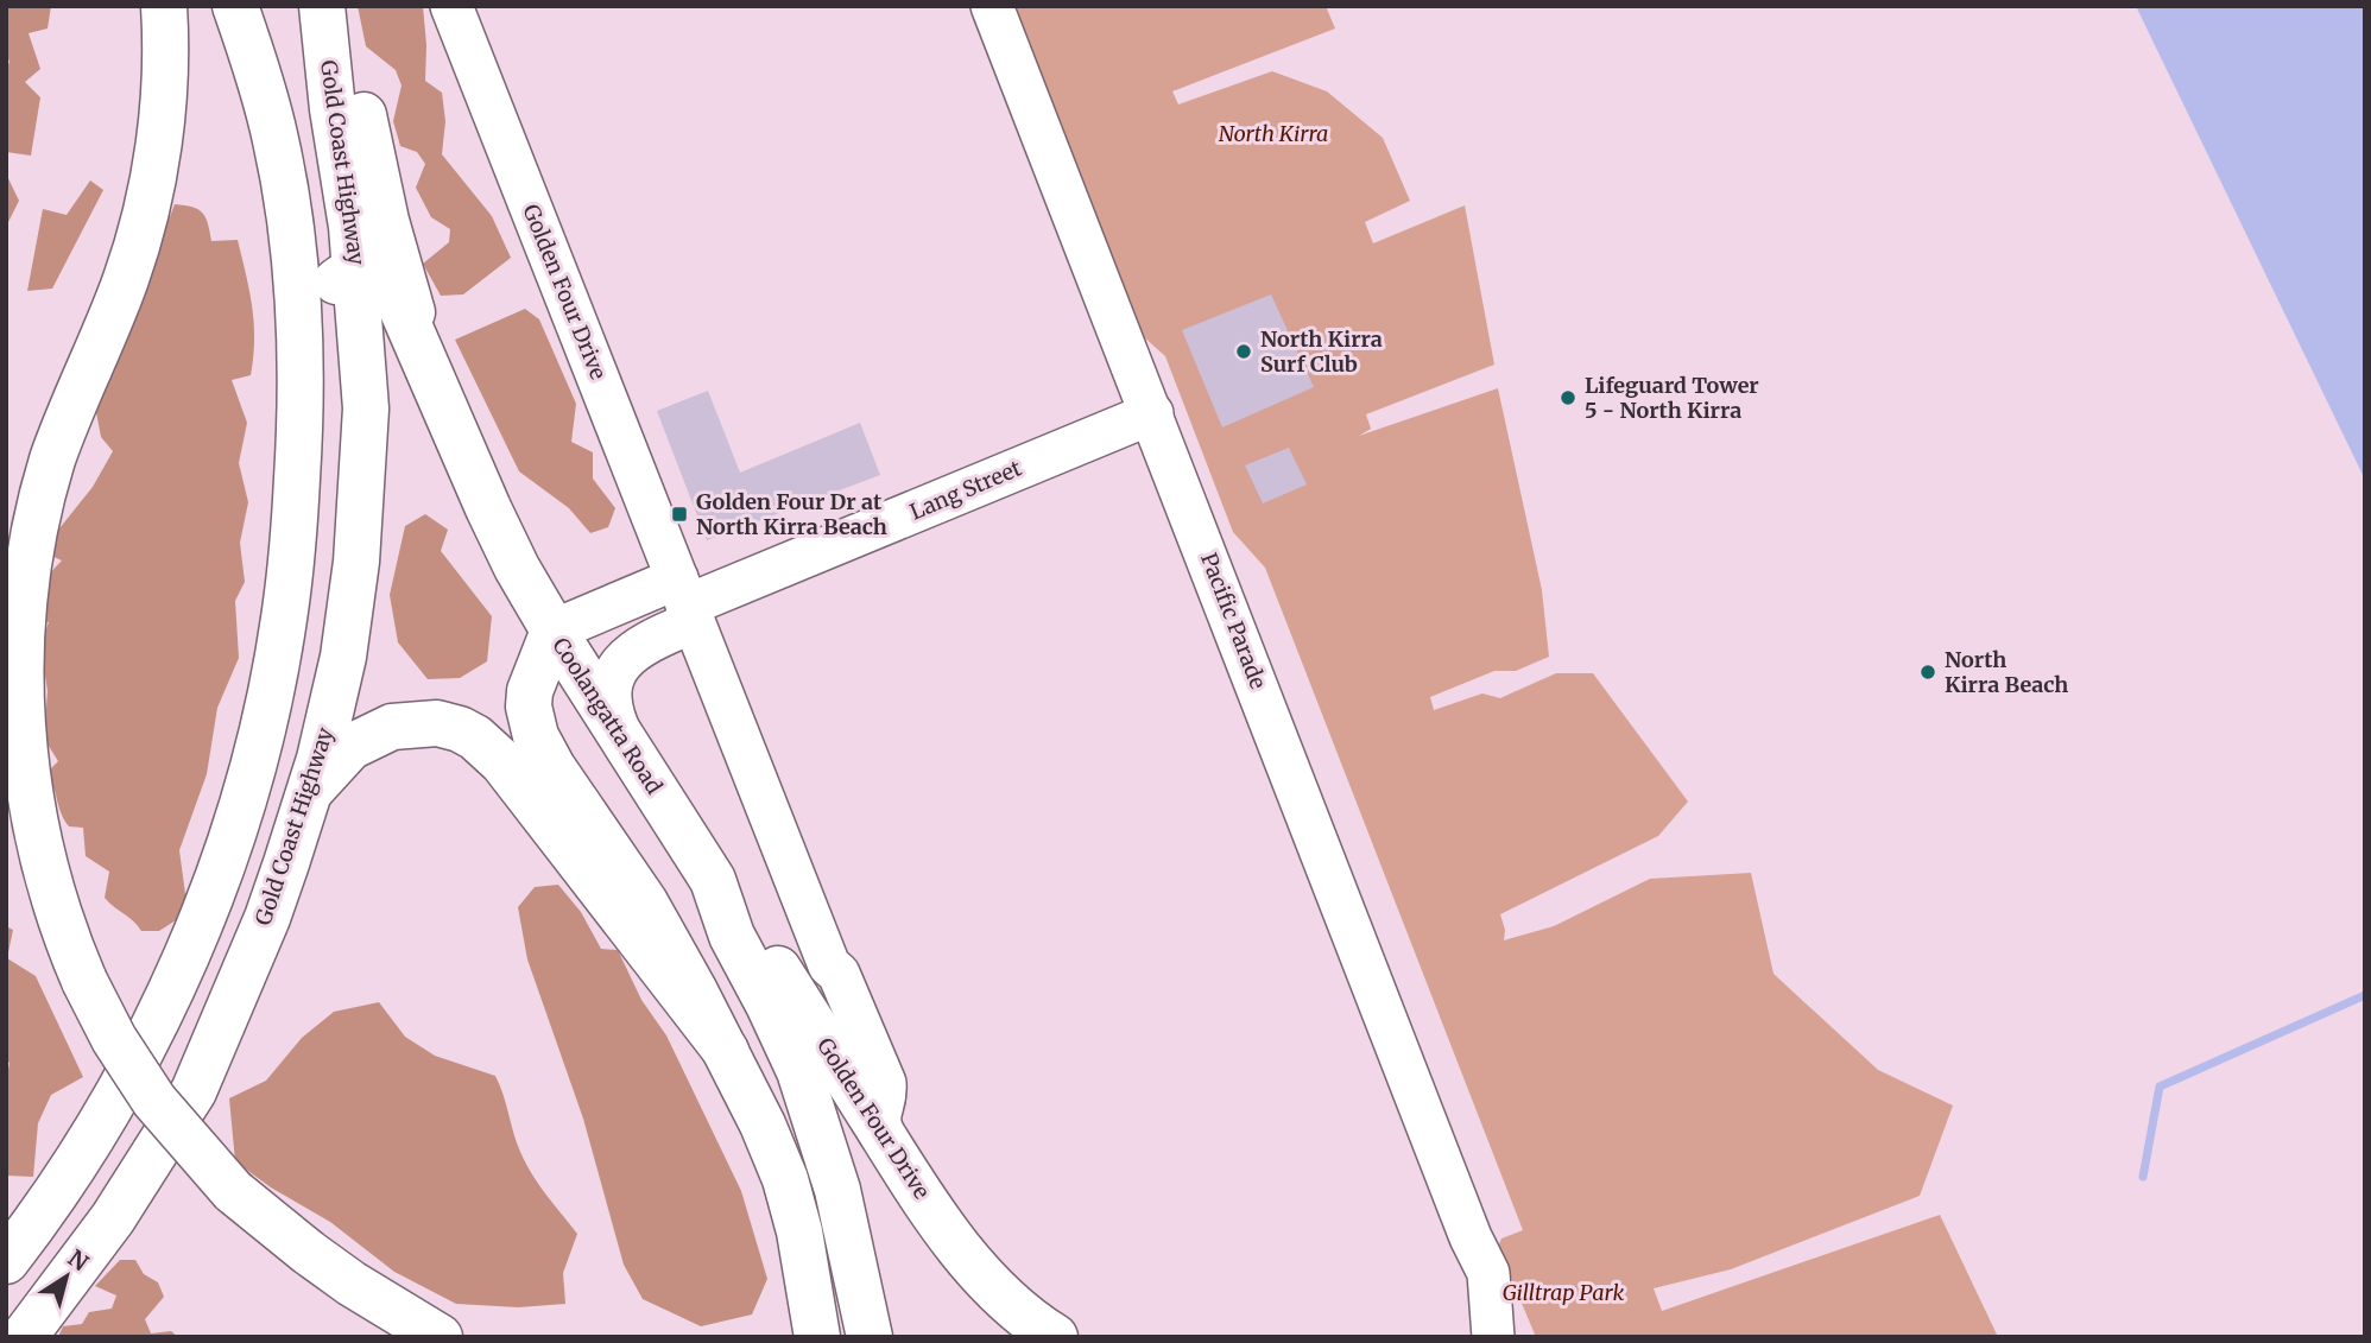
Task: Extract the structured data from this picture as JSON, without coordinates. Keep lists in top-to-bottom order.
{
  "streets": {
    "main road": ["Gold Coast Highway", "Golden Four Drive", "Coolangatta Road"],
    "street": ["Lang Street", "Pacific Parade"]
  },
  "crossings": [
    ["Golden Four Drive", "Lang Street"],
    ["Golden Four Drive", "Coolangatta Road"],
    ["Lang Street", "Pacific Parade"]
  ],
  "parks": ["North Kirra", "Gilltrap Park"],
  "places": {
    "other": ["North Kirra Surf Club", "Lifeguard Tower 5 - North Kirra", "North Kirra Beach"],
    "transit": ["Golden Four Dr at North Kirra Beach"]
  },
  "north": "top right"
}
